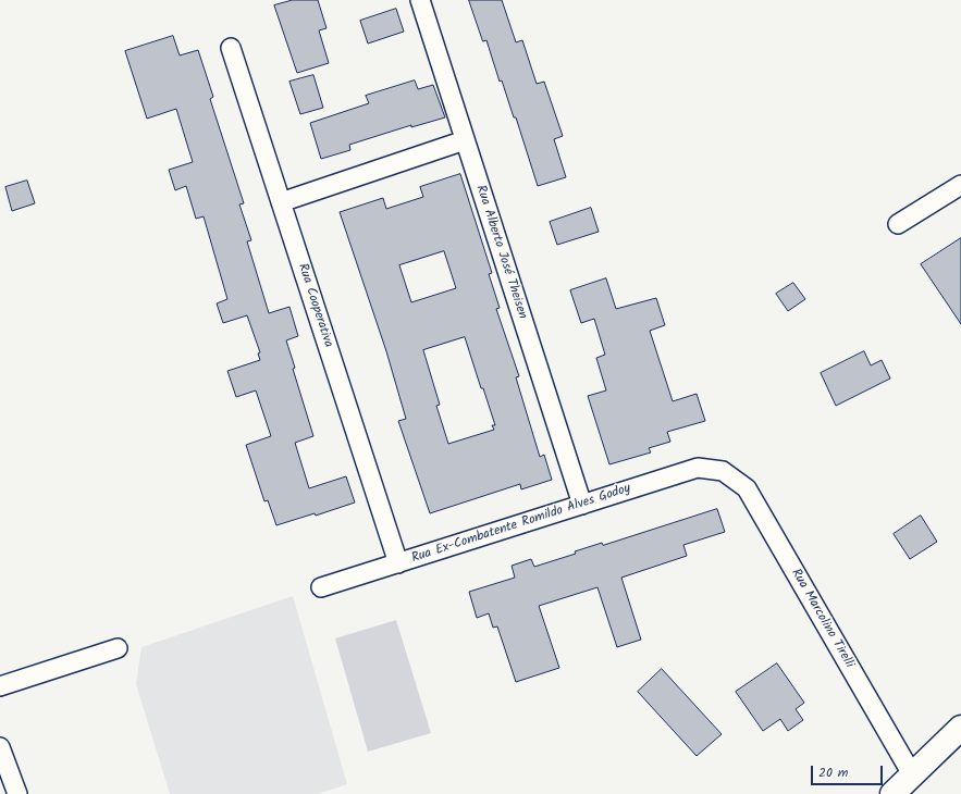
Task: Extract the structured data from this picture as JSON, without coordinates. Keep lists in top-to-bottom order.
{
  "streets": {
    "street": [
      "Rua Alberto José Theisen",
      "Rua Cooperativa",
      "Rua Ex-Combatente Romildo Alves Godoy",
      "Rua Marcolino Tirelli"
    ]
  },
  "crossings": [
    ["Rua Alberto José Theisen", "Rua Ex-Combatente Romildo Alves Godoy"],
    ["Rua Cooperativa", "Rua Ex-Combatente Romildo Alves Godoy"],
    ["Rua Ex-Combatente Romildo Alves Godoy", "Rua Marcolino Tirelli"]
  ],
  "scale_bar": "20 m"
}
